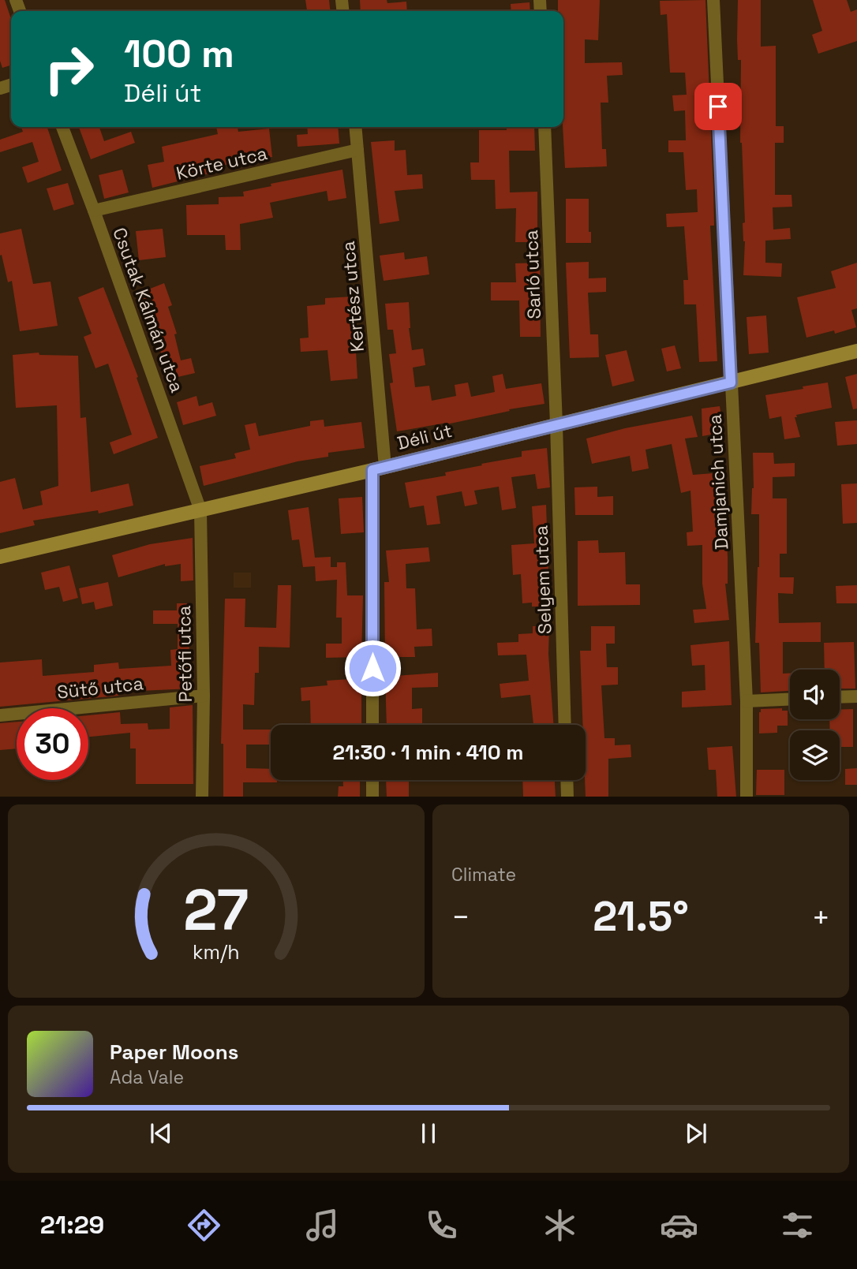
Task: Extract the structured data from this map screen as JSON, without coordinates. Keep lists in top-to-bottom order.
{
  "streets": {
    "street": [
      "Körte utca",
      "Sarló utca",
      "Kertész utca",
      "Csutak Kálmán utca",
      "Déli út",
      "Damjanich utca",
      "Selyem utca",
      "Petőfi utca",
      "Sütő utca"
    ]
  },
  "crossings": [
    ["Körte utca", "Kertész utca"],
    ["Körte utca", "Csutak Kálmán utca"],
    ["Sarló utca", "Déli út"],
    ["Sarló utca", "Selyem utca"],
    ["Kertész utca", "Déli út"],
    ["Csutak Kálmán utca", "Déli út"],
    ["Csutak Kálmán utca", "Petőfi utca"],
    ["Déli út", "Damjanich utca"],
    ["Déli út", "Selyem utca"],
    ["Déli út", "Petőfi utca"],
    ["Petőfi utca", "Sütő utca"]
  ],
  "page": {
    "turn": ["100 m", "Déli út"],
    "limit": "30",
    "trip": "21:30 · 1 min · 410 m",
    "tile": "Climate",
    "heat": ["−", "21.5°", "+"],
    "song": ["Paper Moons", "Ada Vale"],
    "tabs": "21:29",
    "gauge": ["27", "km/h"]
  }
}
